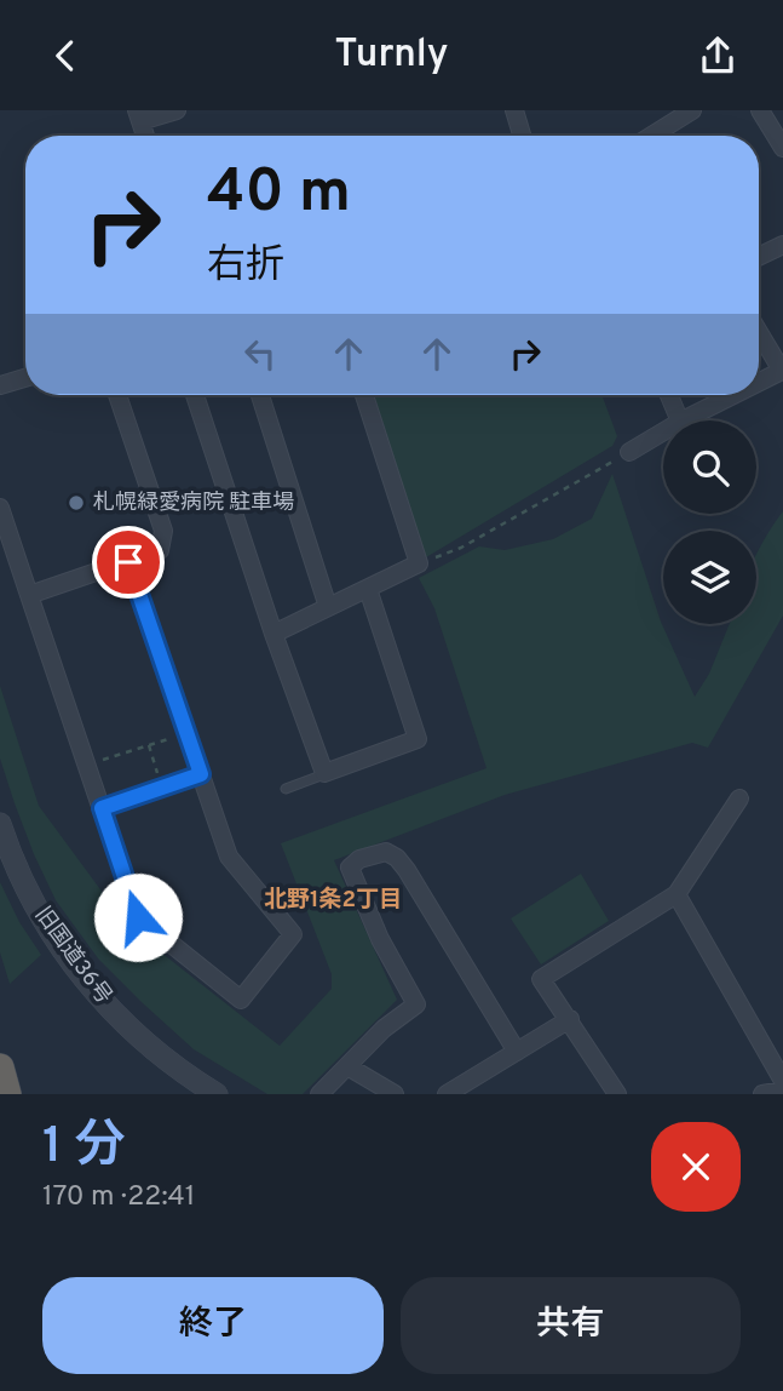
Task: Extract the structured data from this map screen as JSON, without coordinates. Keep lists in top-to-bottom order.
{
  "streets": {
    "street": ["旧国道36号"]
  },
  "districts": ["北野1条2丁目"],
  "places": ["札幌緑愛病院 駐車場"],
  "page": {
    "header": "Turnly",
    "turn": ["40 m", "右折"],
    "heading": ["1 分", "170 m · 22:41"],
    "buttons": ["終了", "共有"]
  }
}
